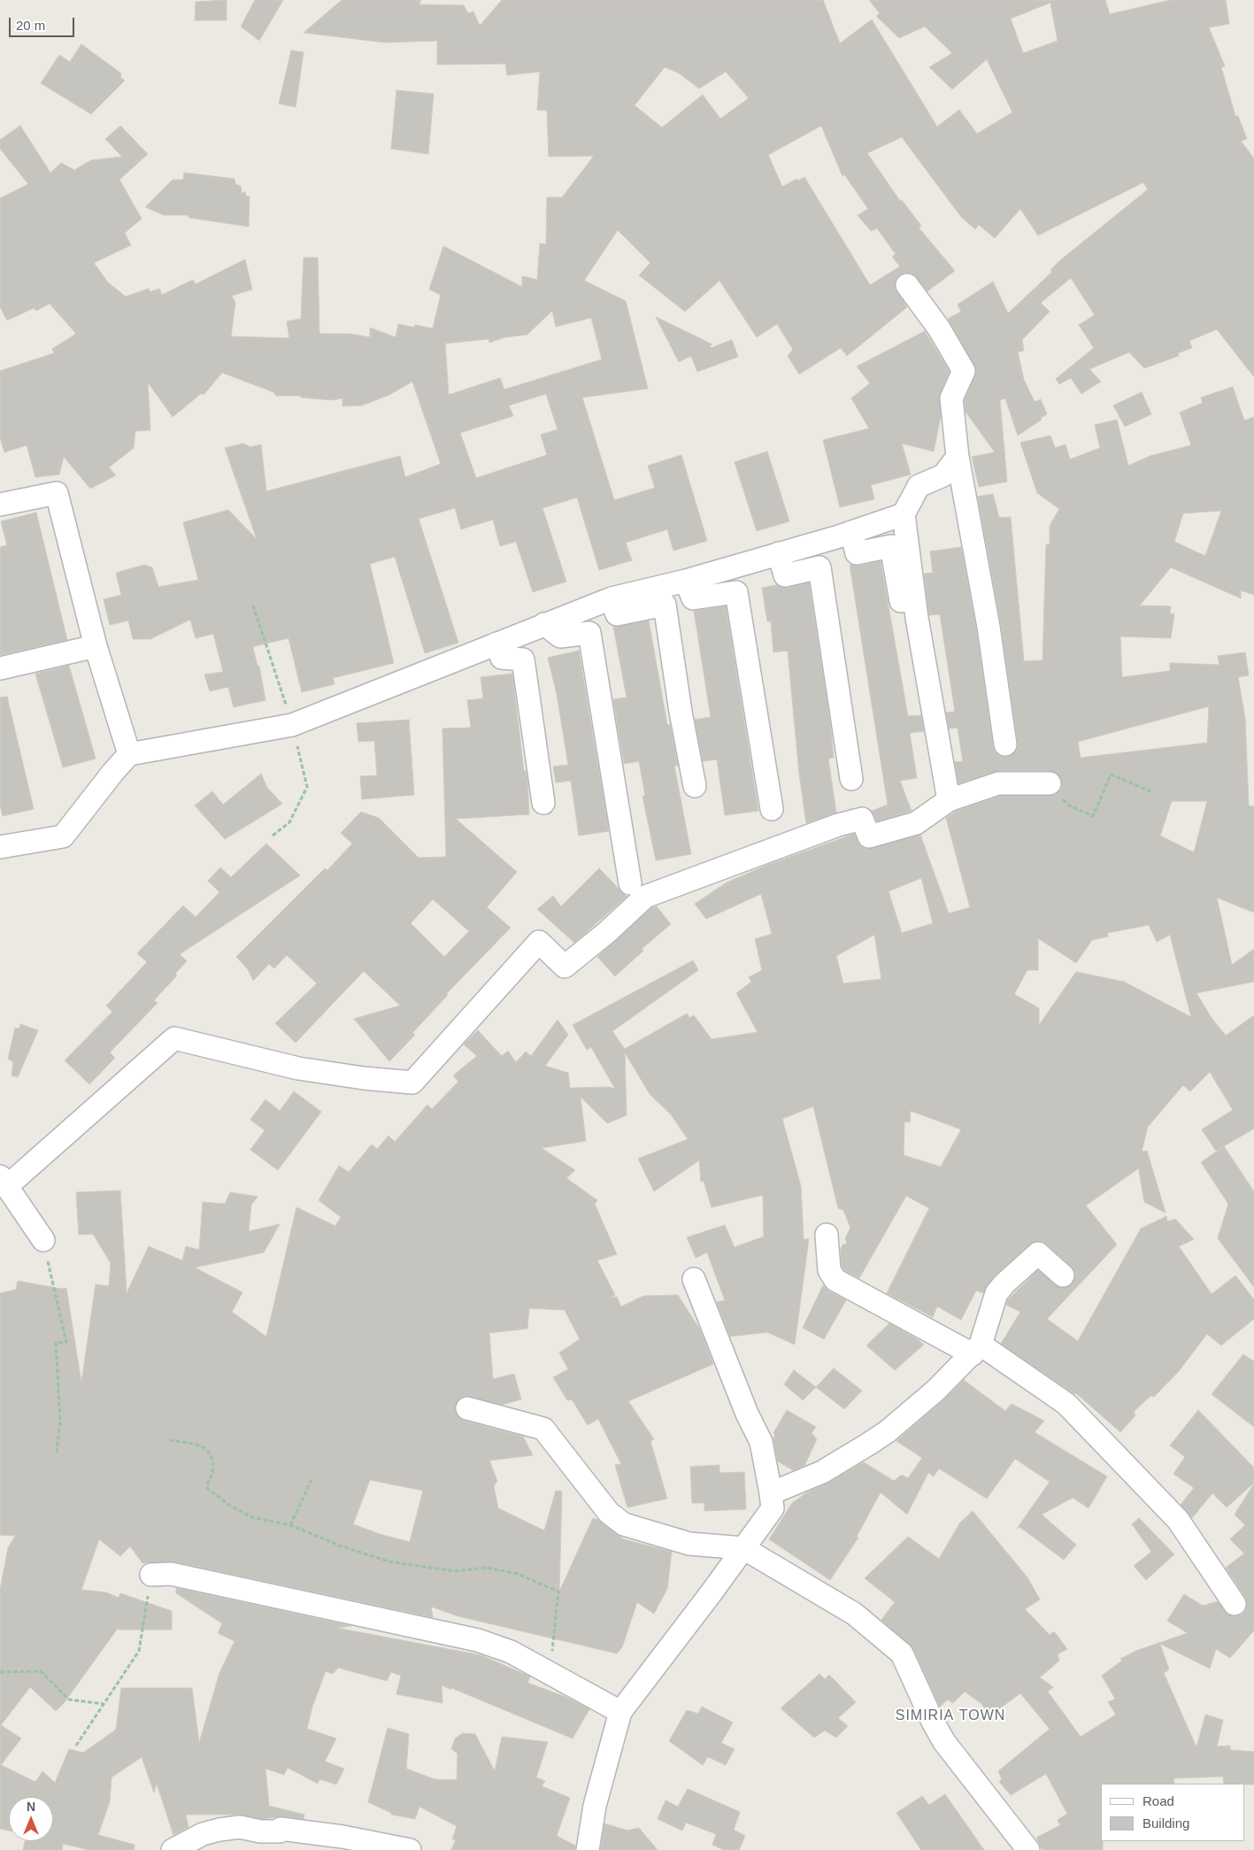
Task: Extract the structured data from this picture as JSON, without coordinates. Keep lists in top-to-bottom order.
{
  "districts": ["SIMIRIA TOWN"],
  "legend": ["Road", "Building"],
  "scale_bar": "20 m",
  "north": "top"
}
